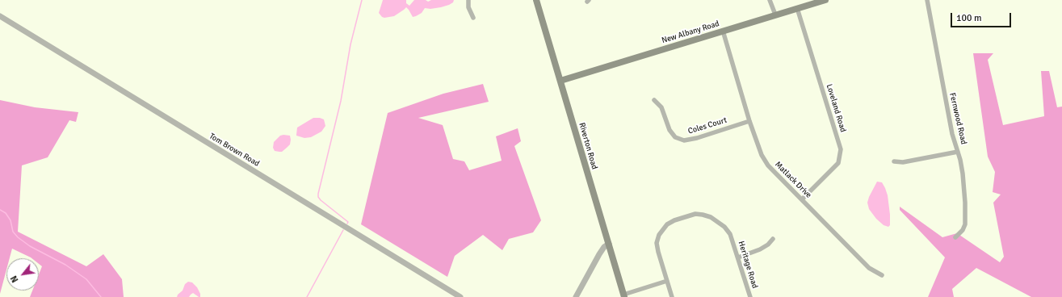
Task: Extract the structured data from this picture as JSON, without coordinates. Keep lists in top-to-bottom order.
{
  "streets": {
    "main road": ["New Albany Road", "Riverton Road"],
    "street": [
      "Loveland Road",
      "Fernwood Road",
      "Coles Court",
      "Tom Brown Road",
      "Matlack Drive",
      "Heritage Road"
    ]
  },
  "crossings": [
    ["New Albany Road", "Loveland Road"],
    ["New Albany Road", "Riverton Road"],
    ["New Albany Road", "Matlack Drive"],
    ["Loveland Road", "Matlack Drive"],
    ["Coles Court", "Matlack Drive"]
  ],
  "scale_bar": "100 m",
  "north": "bottom left"
}
